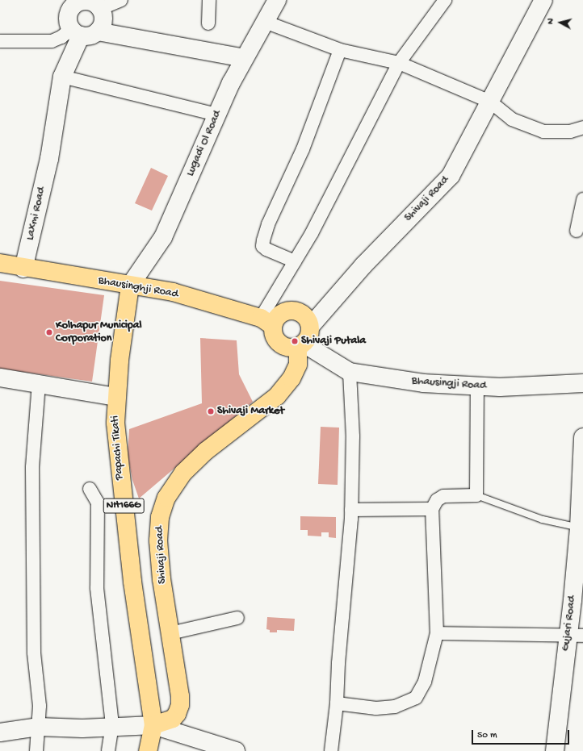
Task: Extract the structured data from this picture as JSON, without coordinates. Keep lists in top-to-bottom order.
{
  "streets": {
    "highway": [
      "Shivaji Road",
      "Bhausinghji Road",
      "Papachi Tikati",
      "NH166G"
    ],
    "street": [
      "Lugadi Ol Road",
      "Laxmi Road",
      "Bhausingji Road",
      "Gujari Road"
    ]
  },
  "crossings": [
    ["Lugadi Ol Road", "Bhausinghji Road"],
    ["Lugadi Ol Road", "Papachi Tikati"],
    ["Shivaji Road", "Bhausinghji Road"],
    ["Shivaji Road", "Bhausingji Road"],
    ["Shivaji Road", "Papachi Tikati"],
    ["Shivaji Road", "NH166G"],
    ["Laxmi Road", "Bhausinghji Road"],
    ["Bhausinghji Road", "Bhausingji Road"],
    ["Bhausinghji Road", "Papachi Tikati"],
    ["Bhausinghji Road", "NH166G"],
    ["Bhausingji Road", "NH166G"],
    ["Papachi Tikati", "NH166G"]
  ],
  "places": ["Kolhapur Municipal Corporation", "Shivaji Putala", "Shivaji Market"],
  "scale_bar": "50 m",
  "north": "left"
}
